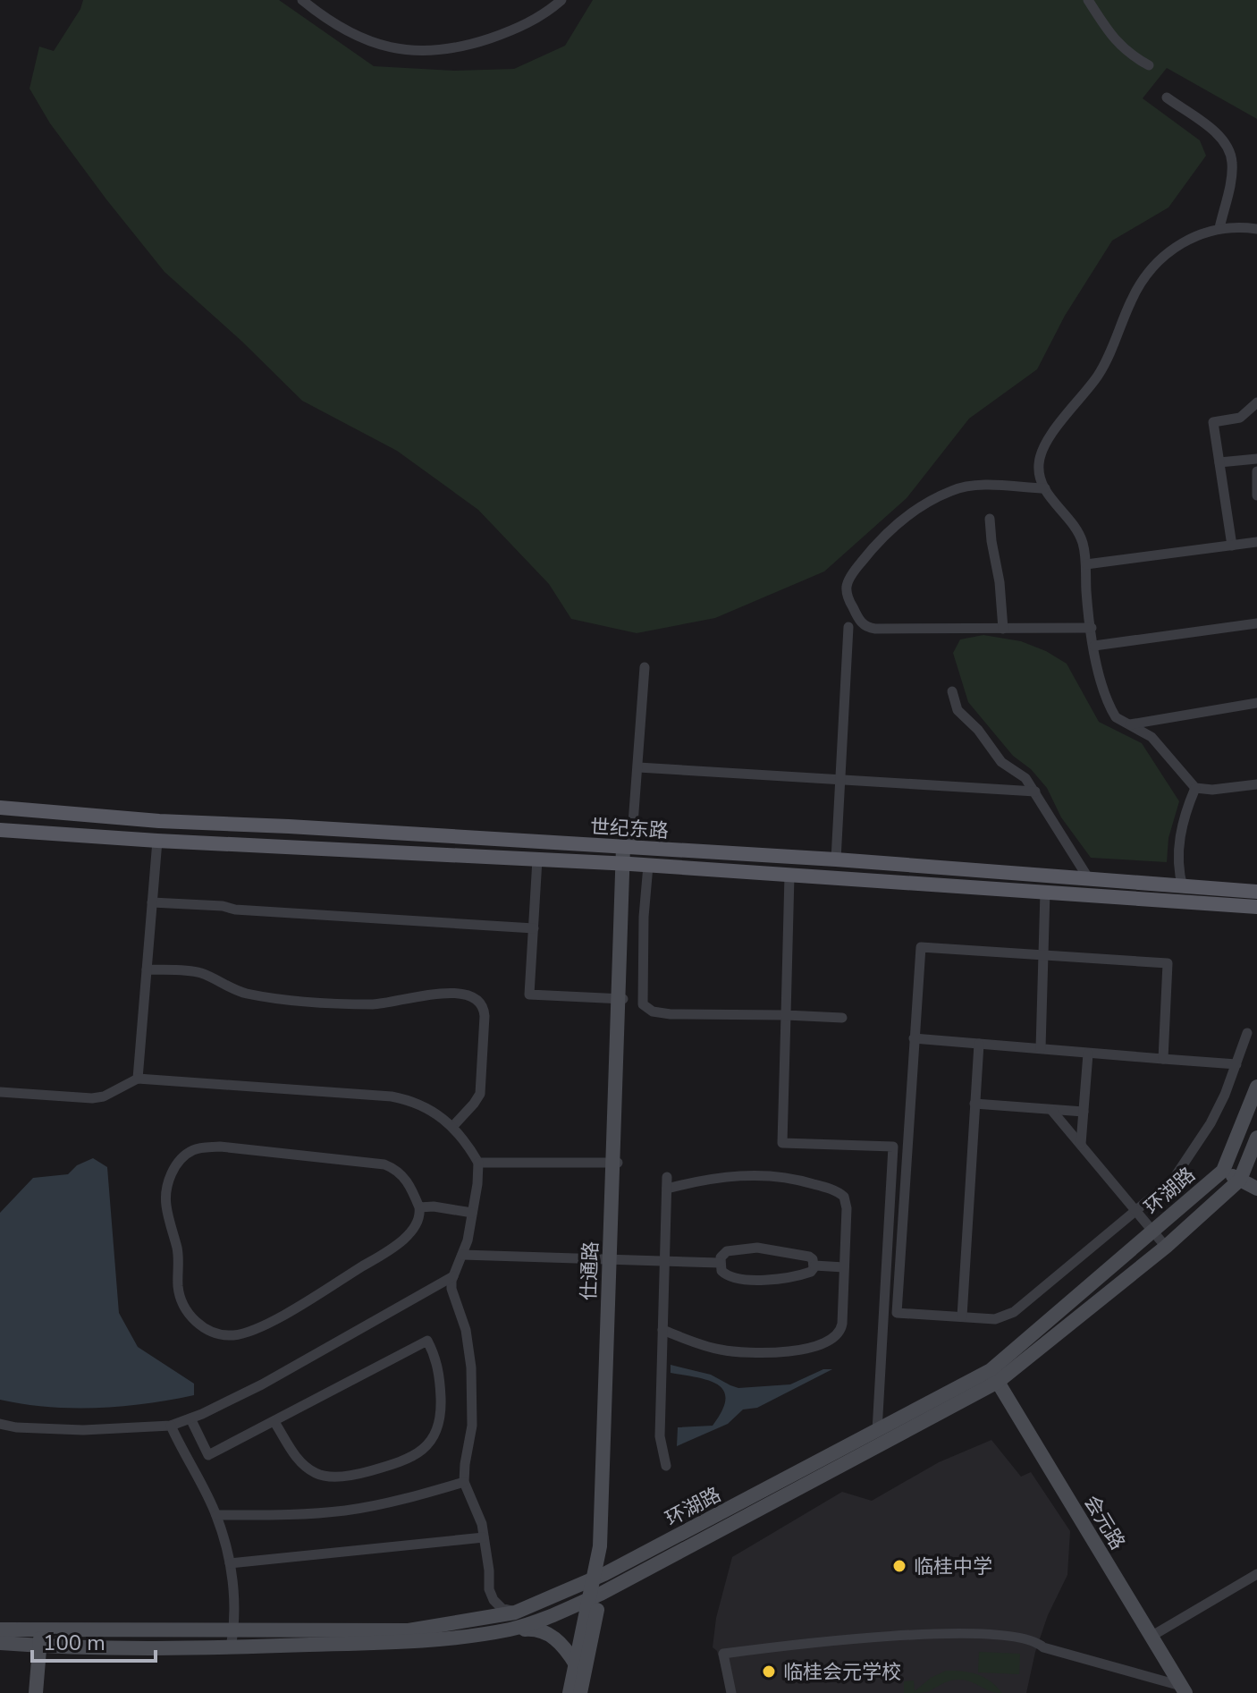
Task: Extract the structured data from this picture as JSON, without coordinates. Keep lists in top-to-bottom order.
{
  "streets": {
    "main road": [
      "世纪东路",
      "环湖路",
      "仕通路",
      "会元路"
    ]
  },
  "crossings": [
    ["世纪东路", "仕通路"],
    ["环湖路", "仕通路"],
    ["环湖路", "会元路"]
  ],
  "places": ["临桂中学", "临桂会元学校"],
  "scale_bar": "100 m"
}
